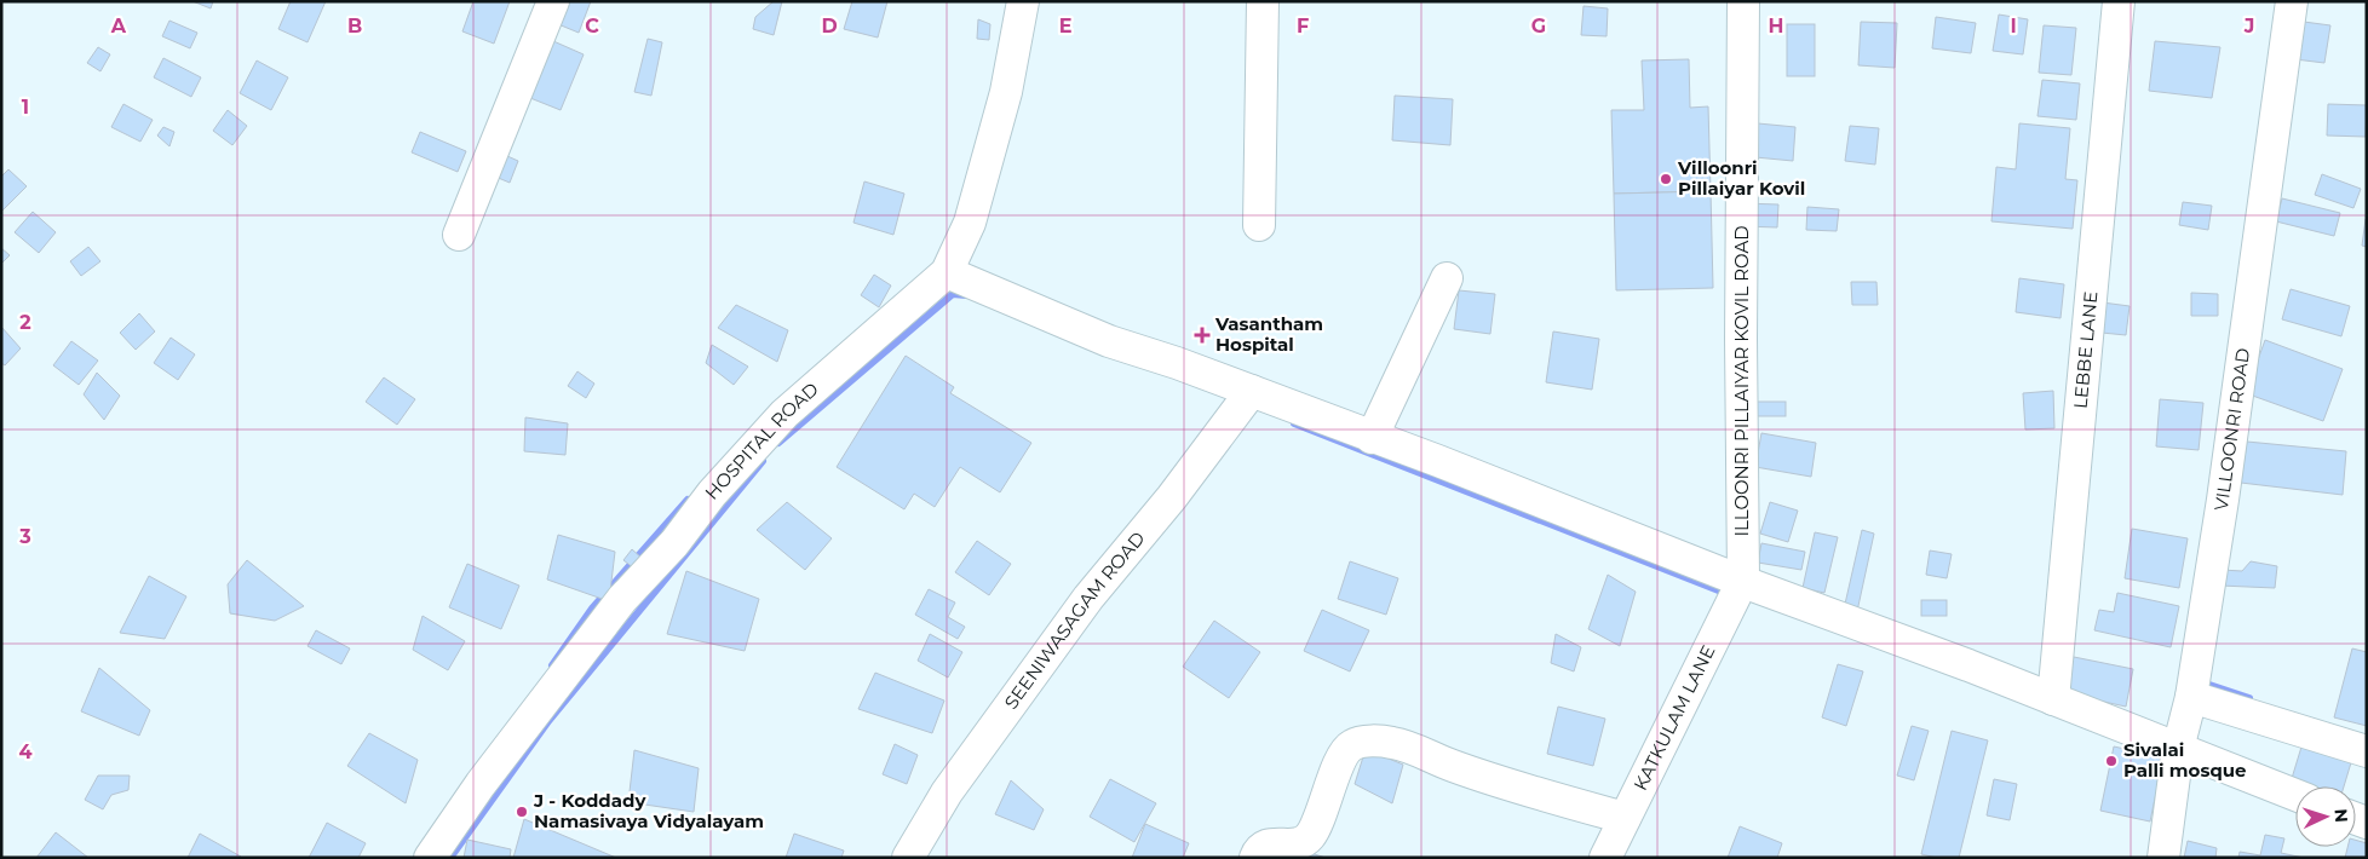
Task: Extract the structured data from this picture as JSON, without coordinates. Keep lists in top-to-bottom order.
{
  "streets": {
    "street": [
      "LEBBE LANE",
      "ILLOONRI PILLAIYAR KOVIL ROAD",
      "VILLOONRI ROAD",
      "HOSPITAL ROAD",
      "SEENIWASAGAM ROAD",
      "KATKULAM LANE"
    ]
  },
  "crossings": [
    ["ILLOONRI PILLAIYAR KOVIL ROAD", "KATKULAM LANE"]
  ],
  "places": {
    "other": ["Villoonri Pillaiyar Kovil", "Sivalai Palli mosque", "J - Koddady Namasivaya Vidyalayam"],
    "health": ["Vasantham Hospital"]
  },
  "north": "right",
  "grid": {
    "columns": [
      "A",
      "B",
      "C",
      "D",
      "E",
      "F",
      "G",
      "H",
      "I",
      "J"
    ],
    "rows": [
      "1",
      "2",
      "3",
      "4"
    ]
  }
}
